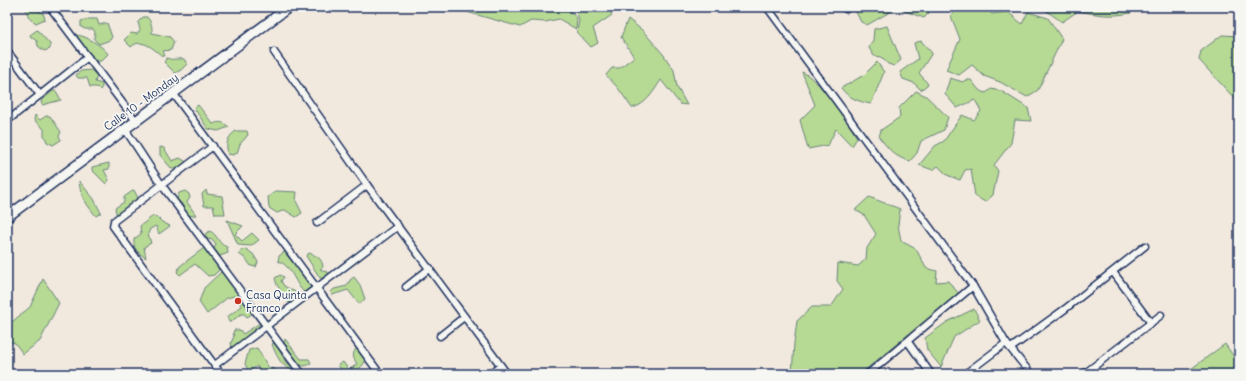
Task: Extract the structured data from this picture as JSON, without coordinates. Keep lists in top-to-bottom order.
{
  "streets": {
    "street": ["Calle 10 - Monday"]
  },
  "places": ["Casa Quinta Franco"]
}
